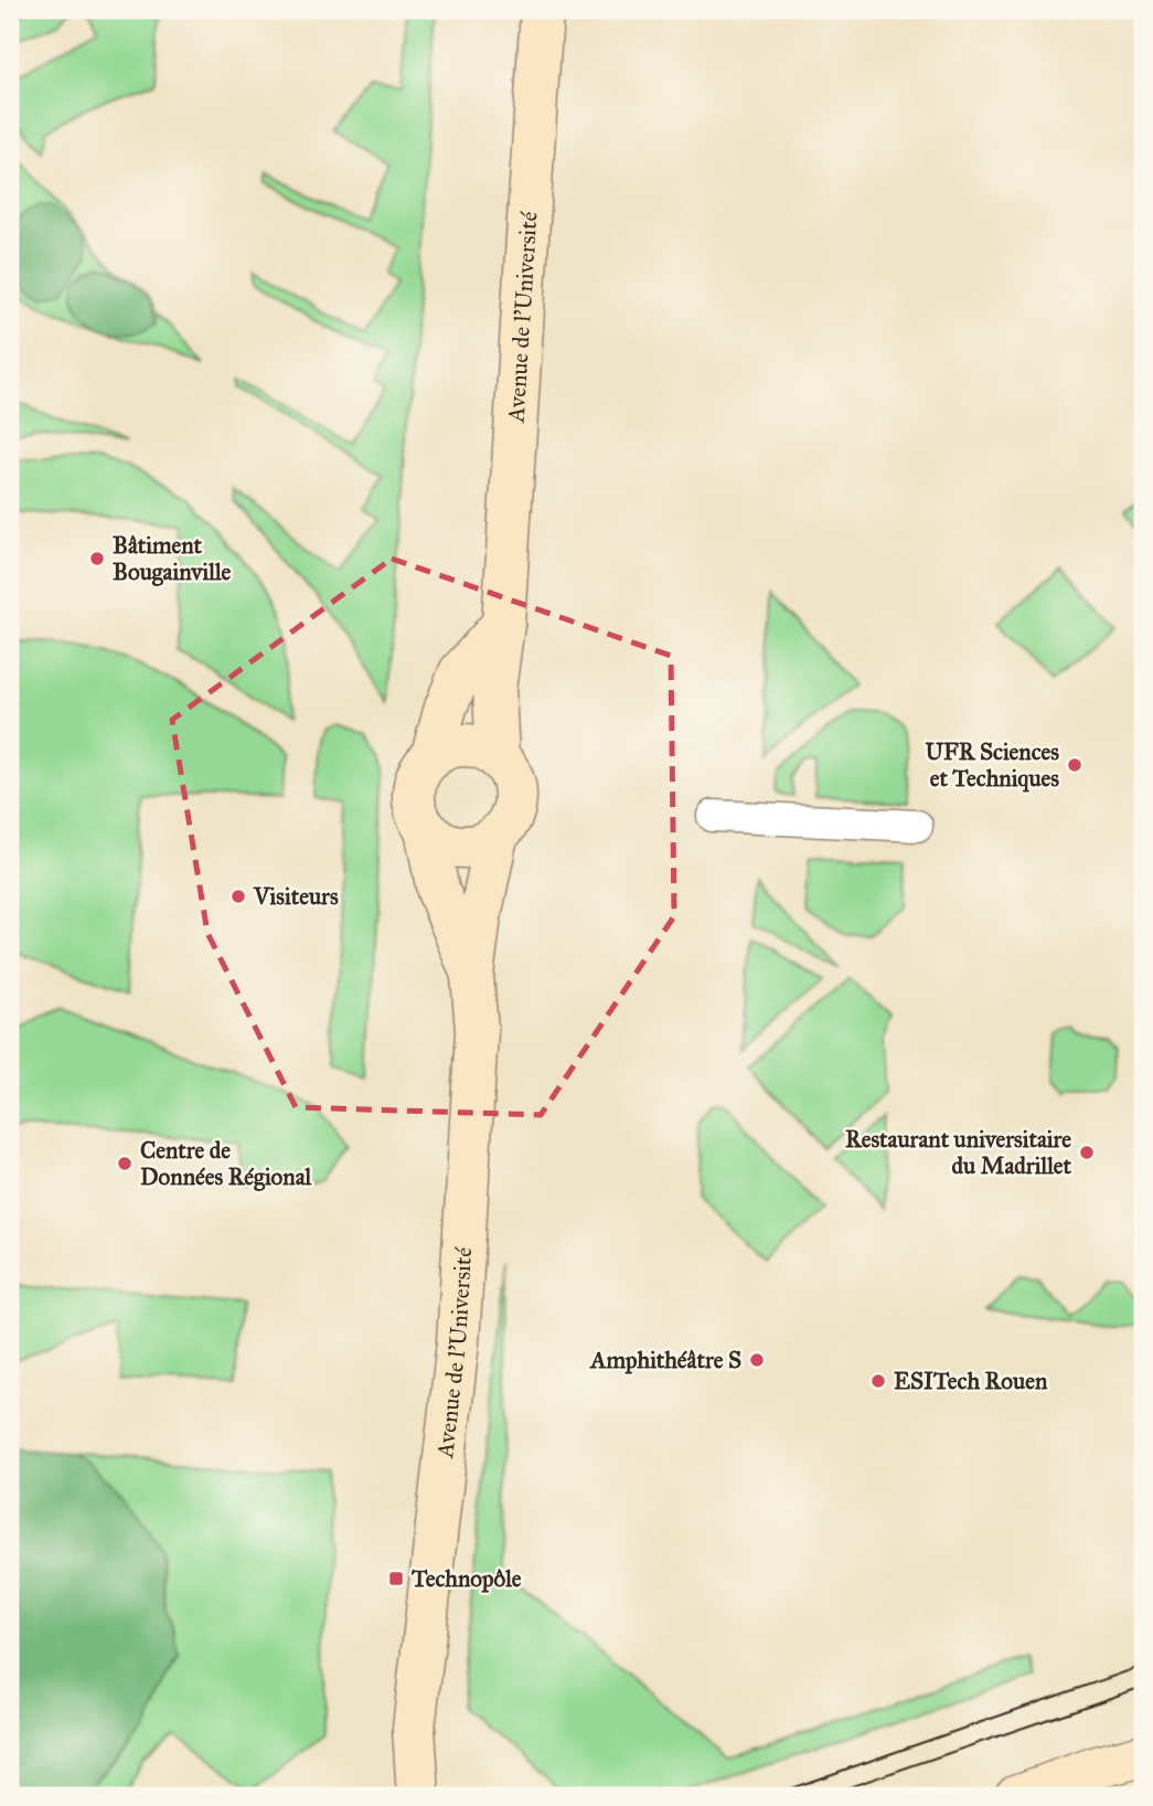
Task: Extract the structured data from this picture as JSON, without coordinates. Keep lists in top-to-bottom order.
{
  "streets": {
    "street": ["Avenue de l'Université"]
  },
  "places": {
    "other": [
      "Bâtiment Bougainville",
      "UFR Sciences et Techniques",
      "Visiteurs",
      "Restaurant universitaire du Madrillet",
      "Centre de Données Régional",
      "Amphithéâtre S",
      "ESITech Rouen"
    ],
    "transit": ["Technopôle"]
  }
}
